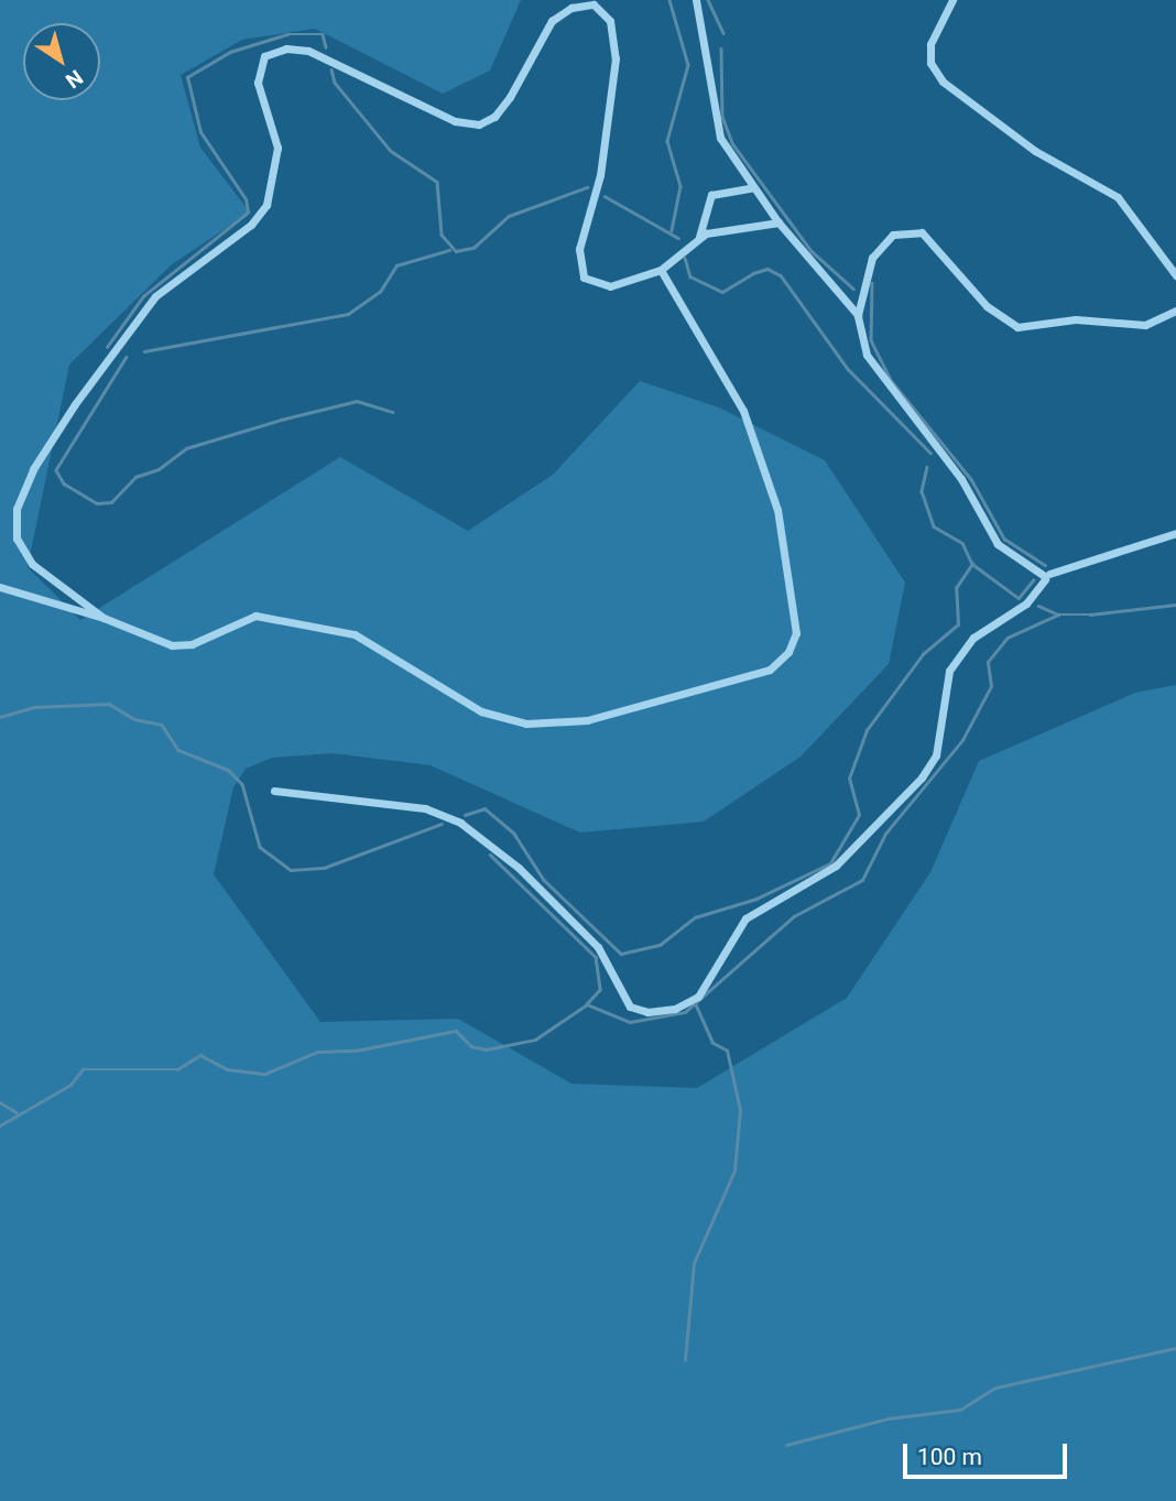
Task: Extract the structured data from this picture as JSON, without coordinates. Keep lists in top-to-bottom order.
{
  "scale_bar": "100 m",
  "north": "bottom right"
}
